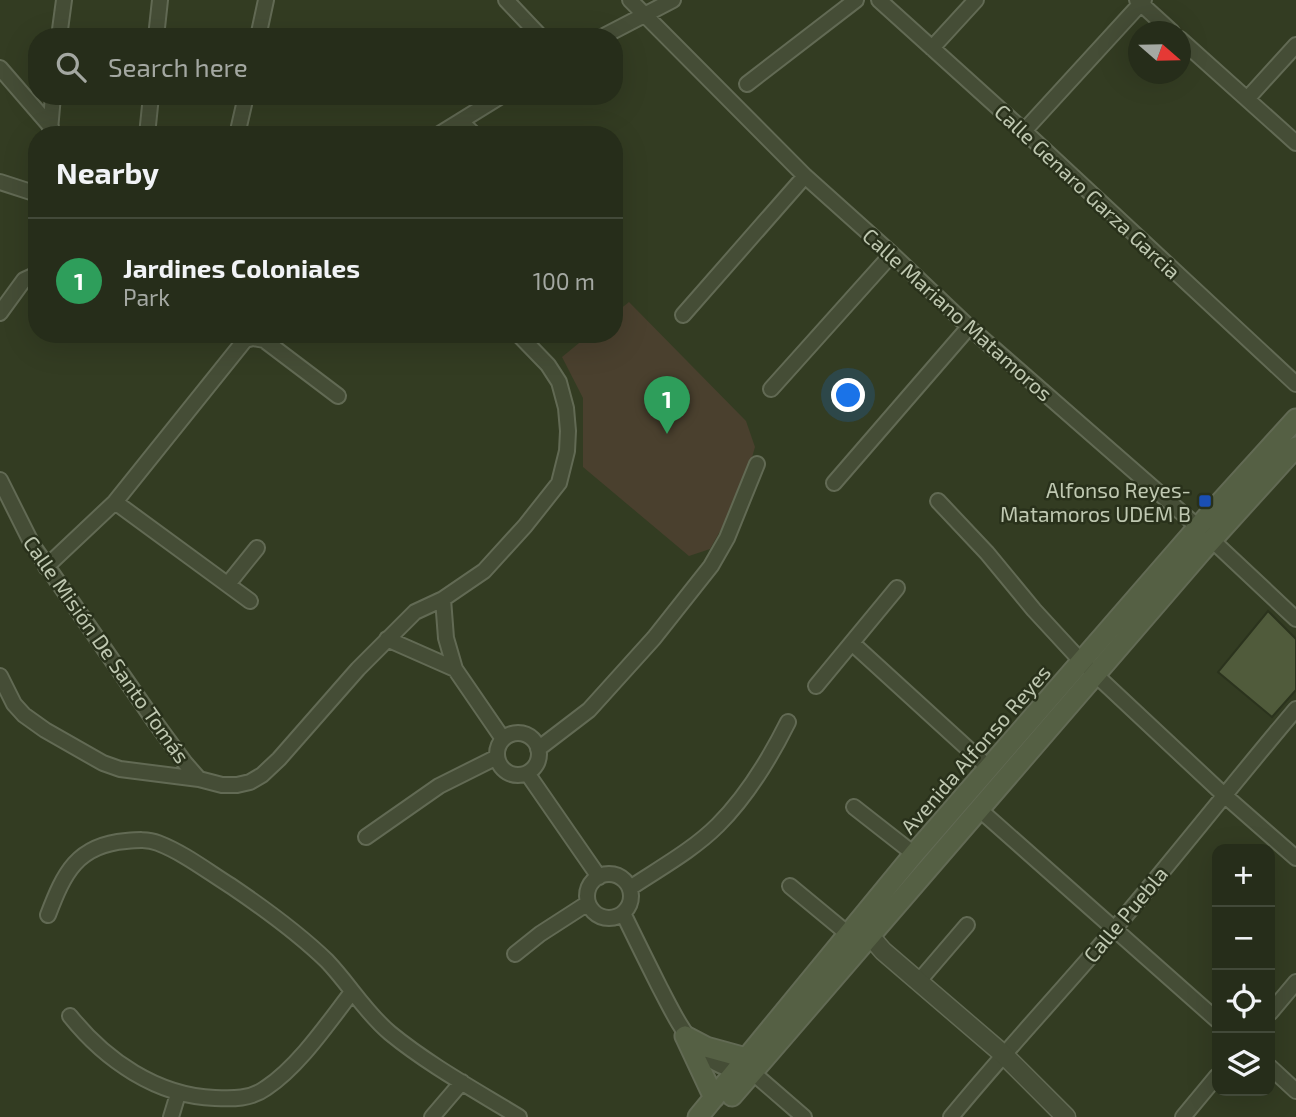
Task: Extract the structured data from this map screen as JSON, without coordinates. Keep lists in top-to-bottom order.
{
  "streets": {
    "main road": ["Avenida Alfonso Reyes"],
    "street": [
      "Calle Genaro Garza Garcia",
      "Calle Mariano Matamoros",
      "Calle Misión De Santo Tomás",
      "Calle Puebla"
    ]
  },
  "crossings": [
    ["Calle Mariano Matamoros", "Avenida Alfonso Reyes"]
  ],
  "places": {
    "transit": ["Alfonso Reyes- Matamoros UDEM B"]
  },
  "north": "right",
  "page": {
    "search": "Search here",
    "heading": "Nearby",
    "list": [
      {
        "mark": "1",
        "name": "Jardines Coloniales",
        "note": "Park",
        "value": "100 m"
      }
    ],
    "pins": "1",
    "map_buttons": ["+", "−"]
  }
}
